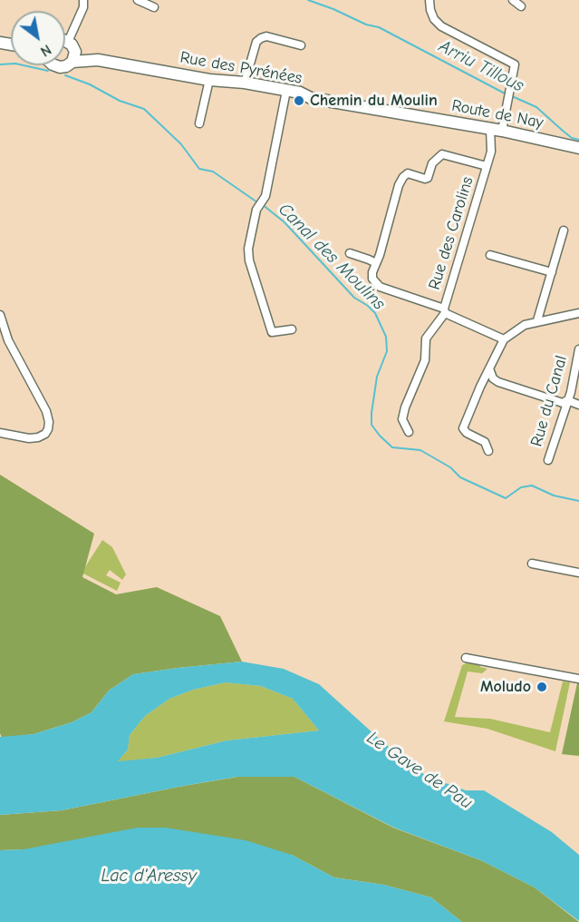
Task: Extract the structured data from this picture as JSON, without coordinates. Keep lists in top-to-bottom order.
{
  "streets": {
    "main road": ["Rue des Pyrénées", "Route de Nay"],
    "street": ["Rue des Carolins", "Rue du Canal"]
  },
  "crossings": [
    ["Rue des Pyrénées", "Route de Nay"],
    ["Route de Nay", "Rue des Carolins"]
  ],
  "water": [
    "Arriu Tillous",
    "Canal des Moulins",
    "Le Gave de Pau",
    "Lac d'Aressy"
  ],
  "places": ["Chemin du Moulin", "Moludo"],
  "north": "bottom right"
}
